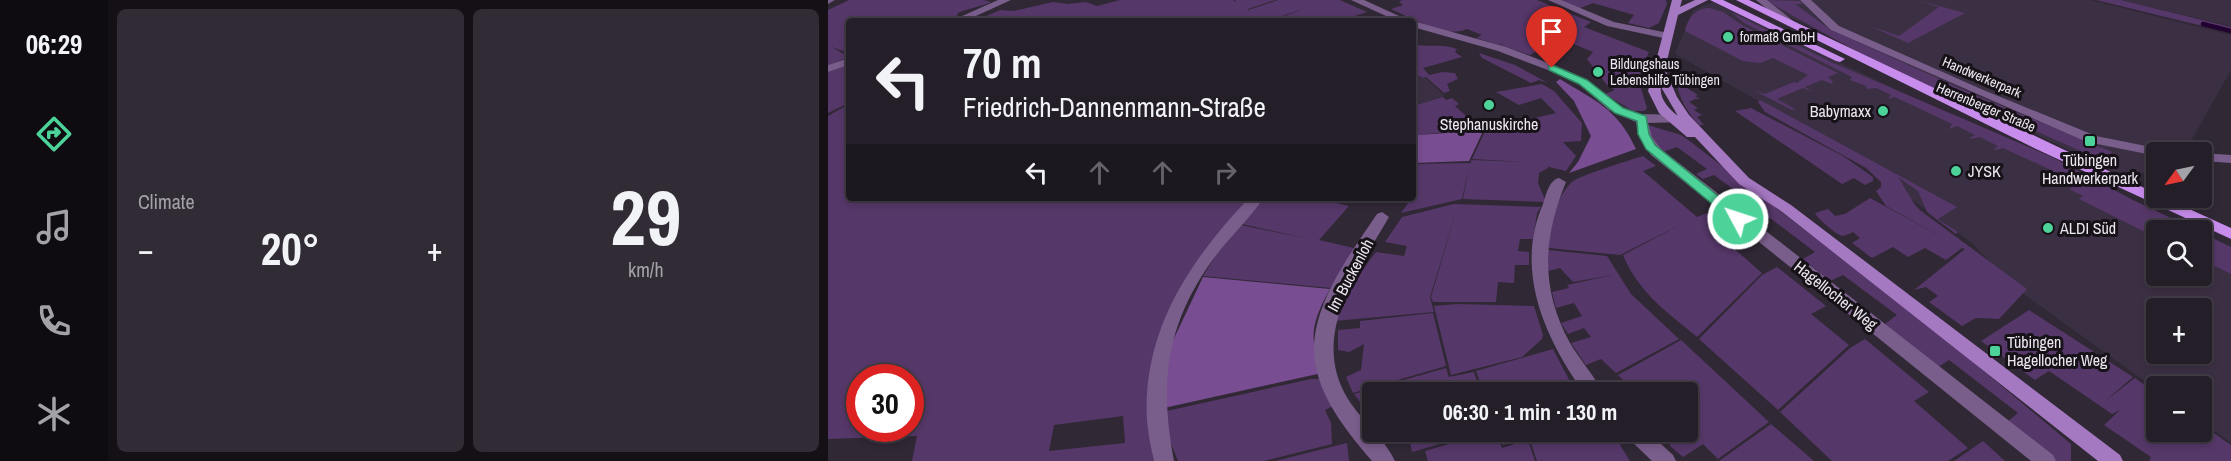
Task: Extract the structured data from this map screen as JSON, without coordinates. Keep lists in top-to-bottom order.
{
  "streets": {
    "main road": ["Herrenberger Straße"],
    "street": ["Handwerkerpark", "Im Buckenloh", "Hagellocher Weg"]
  },
  "places": {
    "other": [
      "format8 GmbH",
      "Bildungshaus Lebenshilfe Tübingen",
      "Stephanuskirche",
      "Babymaxx",
      "JYSK",
      "ALDI Süd"
    ],
    "transit": ["Tübingen Handwerkerpark", "Tübingen Hagellocher Weg"]
  },
  "north": "bottom left",
  "page": {
    "tabs": "06:29",
    "tile": [
      "Climate",
      ["29", "km/h"]
    ],
    "turn": ["70 m", "Friedrich-Dannenmann-Straße"],
    "map_buttons": ["+", "−"],
    "heat": ["−", "20°", "+"],
    "limit": "30",
    "trip": "06:30 · 1 min · 130 m"
  }
}
